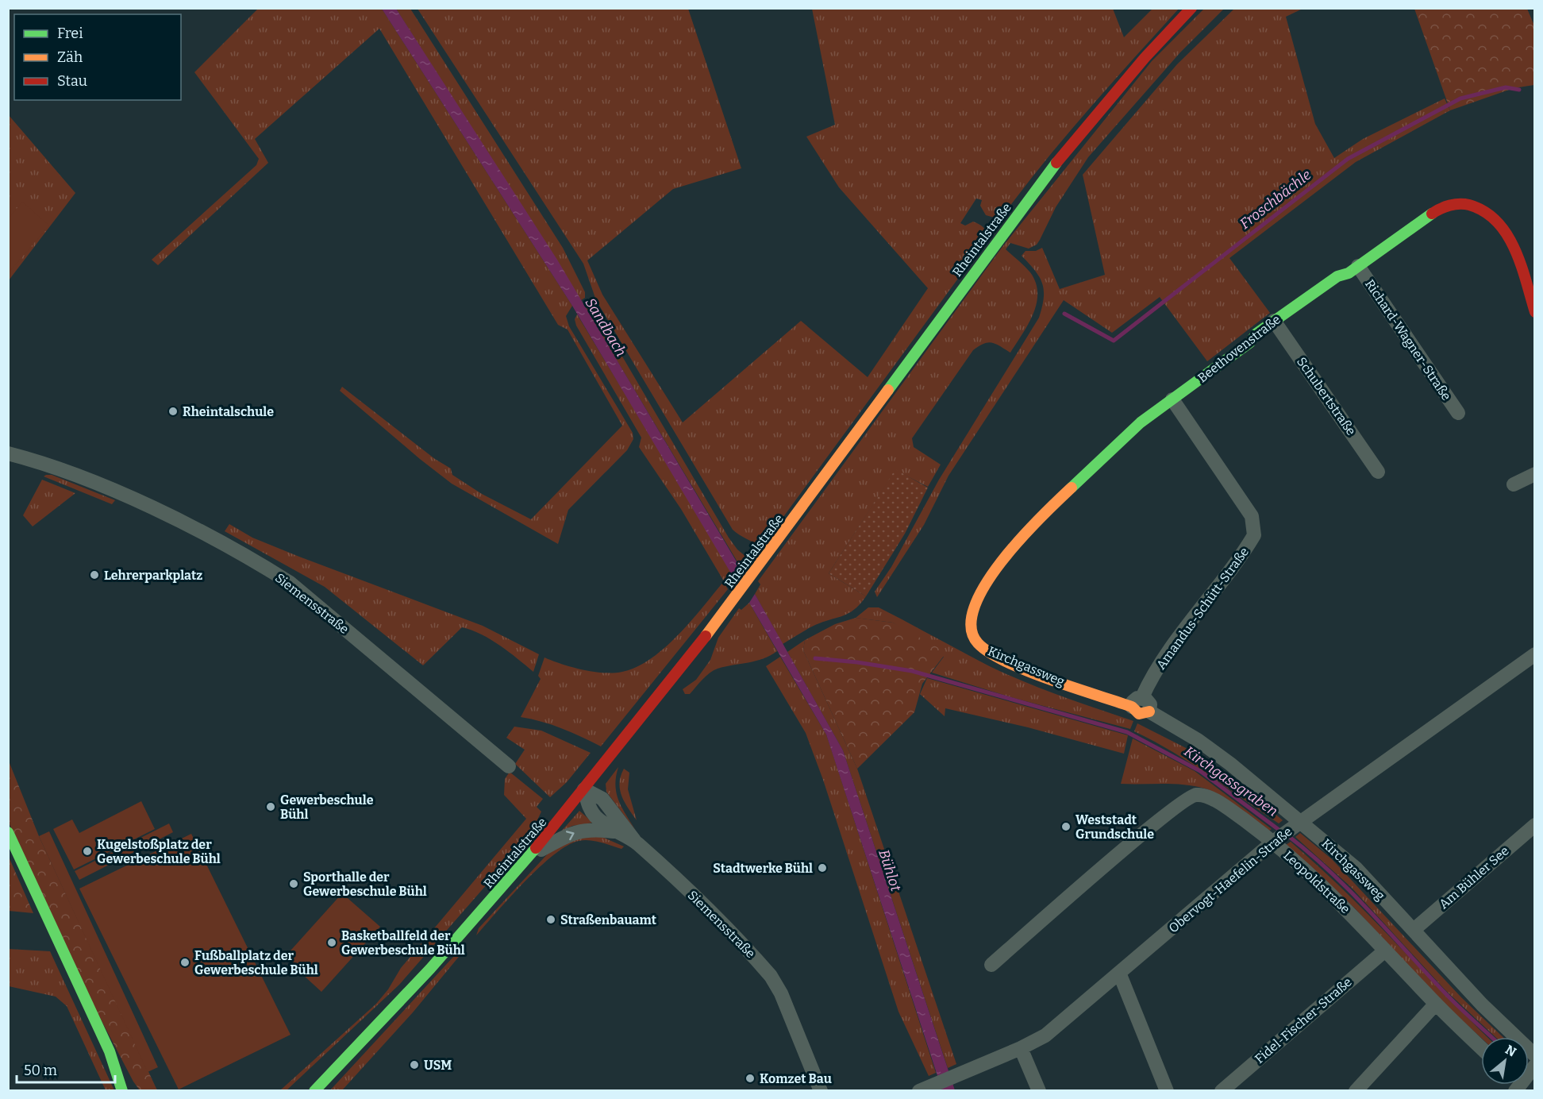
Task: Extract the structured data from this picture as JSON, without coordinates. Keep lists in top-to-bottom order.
{
  "streets": {
    "main road": ["Rheintalstraße", "Beethovenstraße", "Kirchgassweg"],
    "street": [
      "Richard-Wagner-Straße",
      "Schubertstraße",
      "Siemensstraße",
      "Amandus-Schütt-Straße",
      "Am Bühler See",
      "Obervogt-Haefelin-Straße",
      "Leopoldstraße",
      "Fidel-Fischer-Straße"
    ]
  },
  "crossings": [
    ["Rheintalstraße", "Siemensstraße"],
    ["Richard-Wagner-Straße", "Beethovenstraße"],
    ["Beethovenstraße", "Schubertstraße"],
    ["Beethovenstraße", "Amandus-Schütt-Straße"],
    ["Beethovenstraße", "Kirchgassweg"],
    ["Amandus-Schütt-Straße", "Kirchgassweg"],
    ["Kirchgassweg", "Am Bühler See"],
    ["Kirchgassweg", "Obervogt-Haefelin-Straße"],
    ["Obervogt-Haefelin-Straße", "Leopoldstraße"],
    ["Leopoldstraße", "Fidel-Fischer-Straße"]
  ],
  "water": [
    "Froschbächle",
    "Sandbach",
    "Kirchgassgraben",
    "Bühlot"
  ],
  "places": [
    "Rheintalschule",
    "Lehrerparkplatz",
    "Gewerbeschule Bühl",
    "Weststadt Grundschule",
    "Kugelstoßplatz der Gewerbeschule Bühl",
    "Stadtwerke Bühl",
    "Sporthalle der Gewerbeschule Bühl",
    "Straßenbauamt",
    "Basketballfeld der Gewerbeschule Bühl",
    "Fußballplatz der Gewerbeschule Bühl",
    "USM",
    "Komzet Bau"
  ],
  "legend": ["Frei", "Zäh", "Stau"],
  "scale_bar": "50 m",
  "north": "top right"
}
